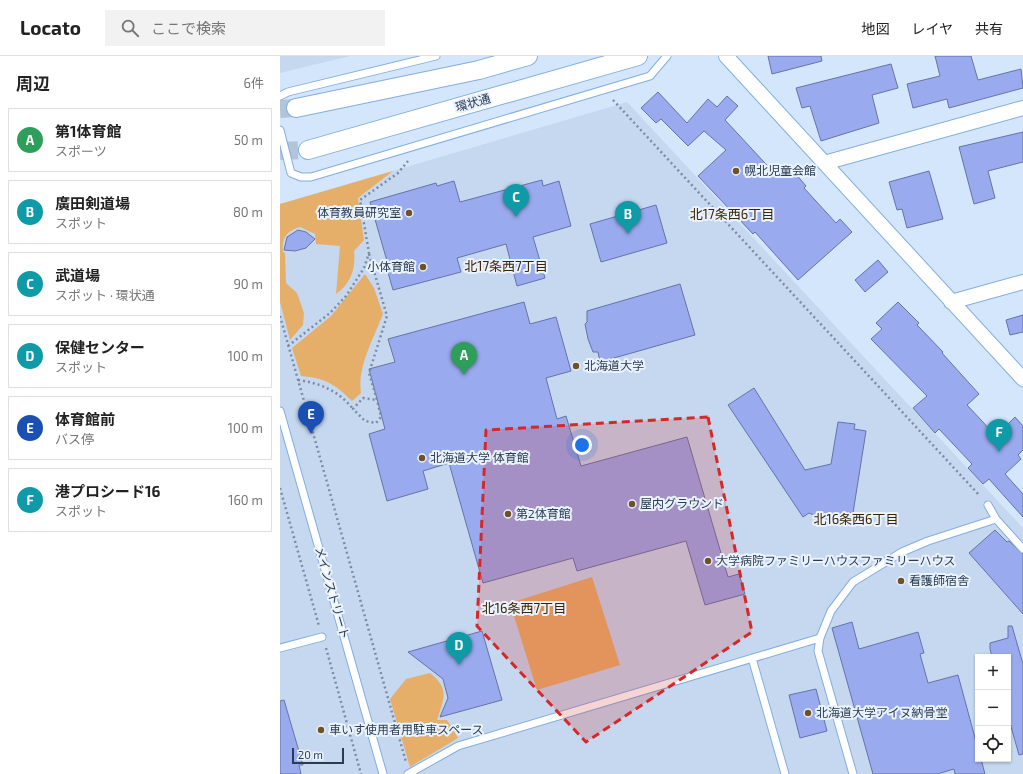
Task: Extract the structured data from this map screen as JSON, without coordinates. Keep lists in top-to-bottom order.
{
  "streets": {
    "street": ["環状通"],
    "lane": ["メインストリート"]
  },
  "districts": [
    "北17条西6丁目",
    "北17条西7丁目",
    "北16条西6丁目",
    "北16条西7丁目"
  ],
  "places": [
    "幌北児童会館",
    "体育教員研究室",
    "小体育館",
    "北海道大学",
    "北海道大学 体育館",
    "屋内グラウンド",
    "第2体育館",
    "大学病院ファミリーハウスファミリーハウス",
    "看護師宿舎",
    "北海道大学アイヌ納骨堂",
    "車いす使用者用駐車スペース"
  ],
  "scale_bar": "20 m",
  "page": {
    "header": "Locato",
    "search": "ここで検索",
    "nav": ["地図", "レイヤ", "共有"],
    "heading": ["周辺", "6件"],
    "list": [
      {
        "mark": "A",
        "name": "第1体育館",
        "note": "スポーツ",
        "value": "50 m"
      },
      {
        "mark": "B",
        "name": "廣田剣道場",
        "note": "スポット",
        "value": "80 m"
      },
      {
        "mark": "C",
        "name": "武道場",
        "note": "スポット · 環状通",
        "value": "90 m"
      },
      {
        "mark": "D",
        "name": "保健センター",
        "note": "スポット",
        "value": "100 m"
      },
      {
        "mark": "E",
        "name": "体育館前",
        "note": "バス停",
        "value": "100 m"
      },
      {
        "mark": "F",
        "name": "港プロシード16",
        "note": "スポット",
        "value": "160 m"
      }
    ],
    "pins": [
      "C",
      "B",
      "A",
      "E",
      "F",
      "D"
    ],
    "map_buttons": ["+", "−"],
    "scale": "20 m"
  }
}
